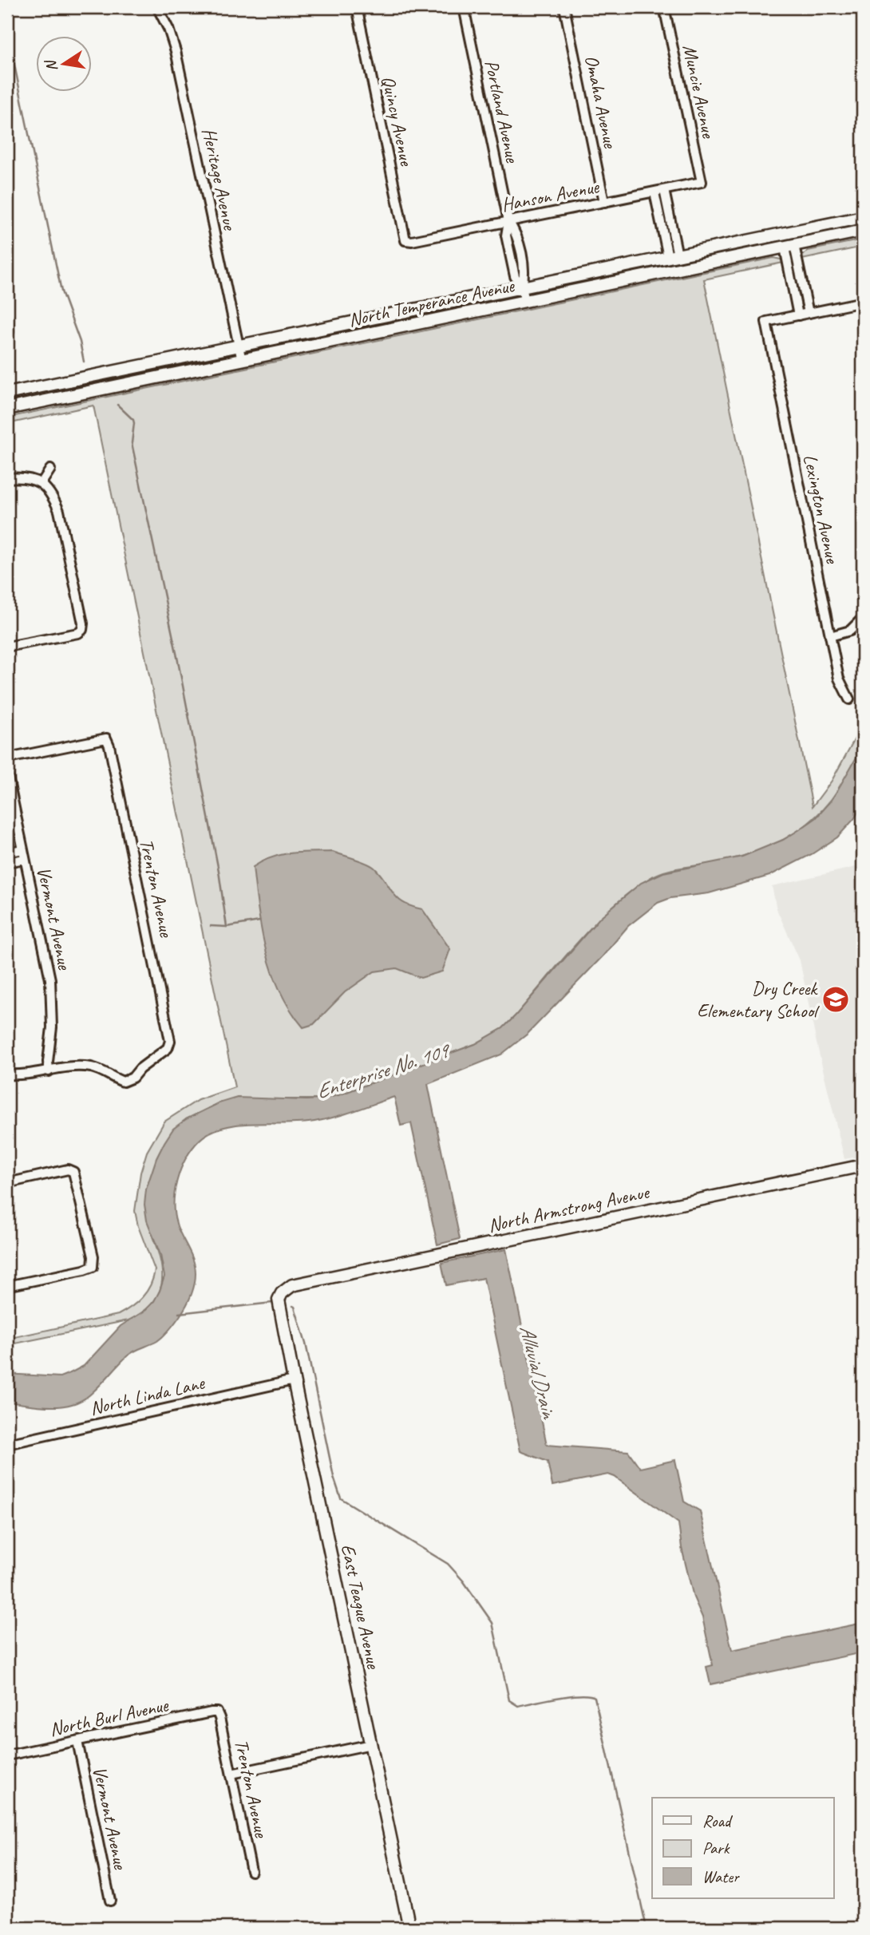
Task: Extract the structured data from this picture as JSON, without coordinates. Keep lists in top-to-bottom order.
{
  "streets": {
    "main road": ["North Temperance Avenue", "North Armstrong Avenue", "East Teague Avenue"],
    "street": [
      "Muncie Avenue",
      "Omaha Avenue",
      "Portland Avenue",
      "Quincy Avenue",
      "Heritage Avenue",
      "Hanson Avenue",
      "Lexington Avenue",
      "Trenton Avenue",
      "Vermont Avenue",
      "North Linda Lane",
      "North Burl Avenue"
    ]
  },
  "crossings": [
    ["Muncie Avenue", "Hanson Avenue"],
    ["Omaha Avenue", "Hanson Avenue"],
    ["Portland Avenue", "Hanson Avenue"],
    ["Portland Avenue", "North Temperance Avenue"],
    ["Quincy Avenue", "Hanson Avenue"],
    ["Heritage Avenue", "North Temperance Avenue"],
    ["Trenton Avenue", "Vermont Avenue"],
    ["Trenton Avenue", "North Burl Avenue"],
    ["Vermont Avenue", "North Burl Avenue"],
    ["North Armstrong Avenue", "East Teague Avenue"],
    ["North Linda Lane", "East Teague Avenue"]
  ],
  "water": ["Enterprise No. 109", "Alluvial Drain"],
  "places": {
    "school or university": ["Dry Creek Elementary School"]
  },
  "legend": ["Road", "Park", "Water"],
  "north": "left"
}
